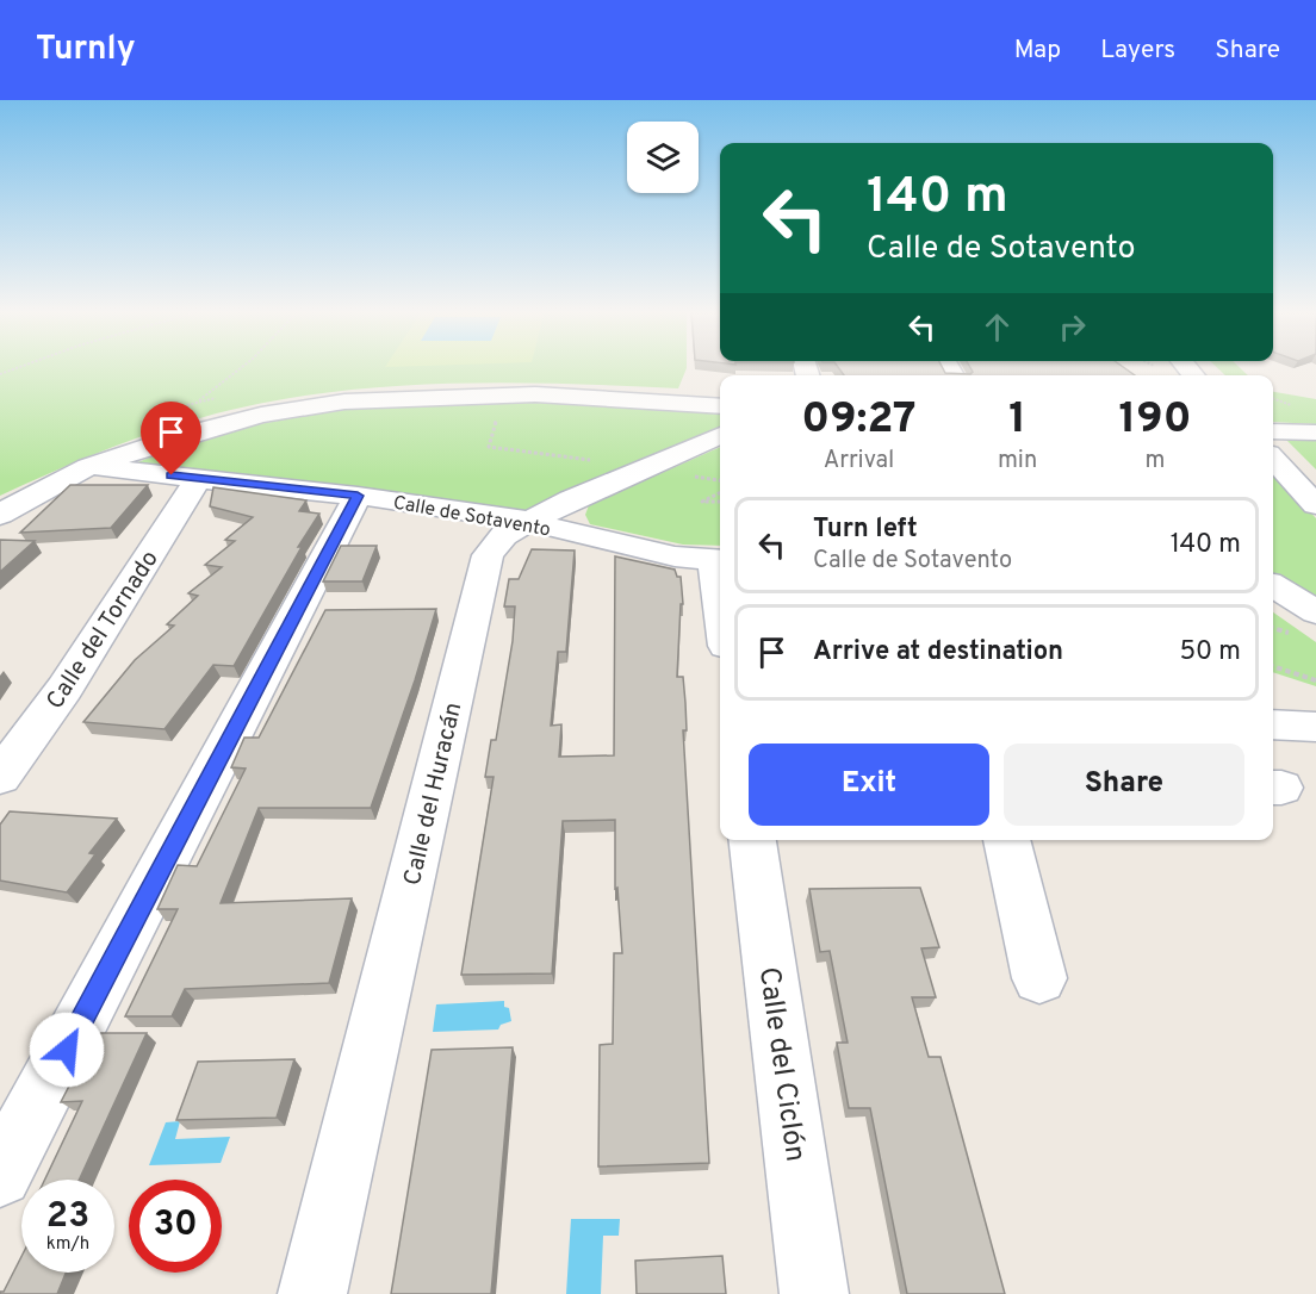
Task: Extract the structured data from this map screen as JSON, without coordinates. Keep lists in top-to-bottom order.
{
  "streets": {
    "street": [
      "Calle de Sotavento",
      "Calle del Tornado",
      "Calle del Huracán",
      "Calle del Ciclón"
    ]
  },
  "crossings": [
    ["Calle de Sotavento", "Calle del Tornado"],
    ["Calle de Sotavento", "Calle del Huracán"]
  ],
  "page": {
    "header": "Turnly",
    "nav": ["Map", "Layers", "Share"],
    "turn": ["140 m", "Calle de Sotavento"],
    "eta": [
      "09:27",
      "Arrival",
      "1",
      "min",
      "190",
      "m"
    ],
    "list": [
      {
        "name": "Turn left",
        "note": "Calle de Sotavento",
        "value": "140 m"
      },
      {
        "name": "Arrive at destination",
        "value": "50 m"
      }
    ],
    "buttons": ["Exit", "Share"],
    "speed": "23 km/h",
    "limit": "30"
  }
}
